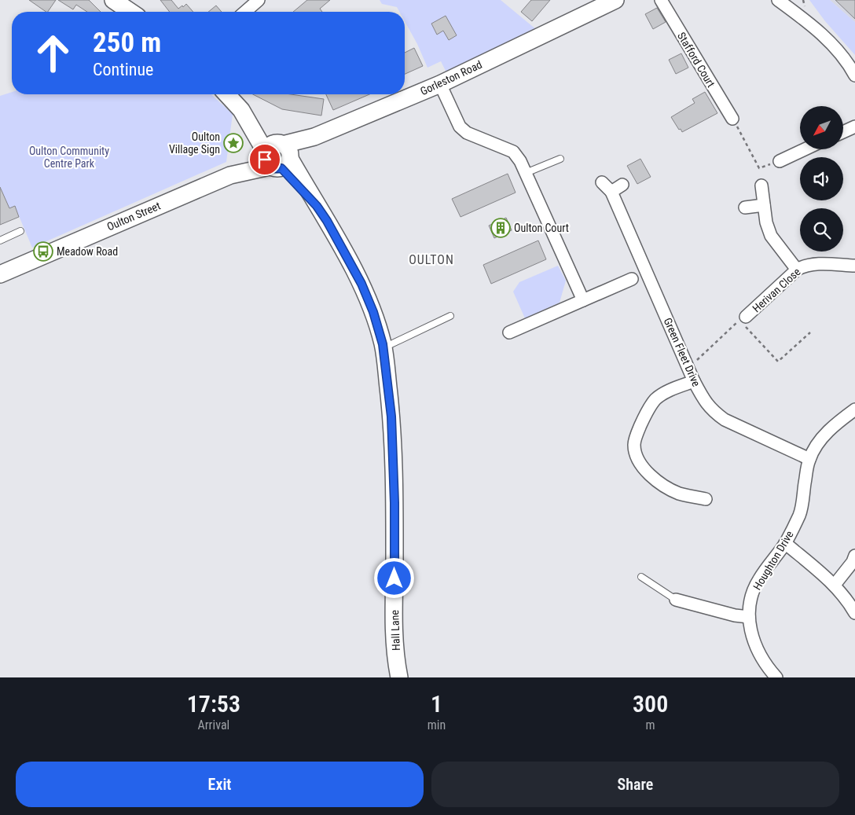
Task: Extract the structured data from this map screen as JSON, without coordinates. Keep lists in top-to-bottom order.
{
  "streets": {
    "main road": ["Gorleston Road", "Oulton Street", "Hall Lane"],
    "street": [
      "Stafford Court",
      "Herivan Close",
      "Green Fleet Drive",
      "Houghton Drive"
    ]
  },
  "crossings": [
    ["Gorleston Road", "Oulton Street"],
    ["Gorleston Road", "Hall Lane"],
    ["Oulton Street", "Hall Lane"],
    ["Green Fleet Drive", "Houghton Drive"]
  ],
  "districts": ["OULTON"],
  "parks": ["Oulton Community Centre Park"],
  "places": {
    "place": ["Oulton Village Sign"],
    "building": ["Oulton Court"],
    "bus stop": ["Meadow Road"]
  },
  "north": "bottom left",
  "page": {
    "turn": ["250 m", "Continue"],
    "eta": [
      "17:53",
      "Arrival",
      "1",
      "min",
      "300",
      "m"
    ],
    "buttons": ["Exit", "Share"]
  }
}
